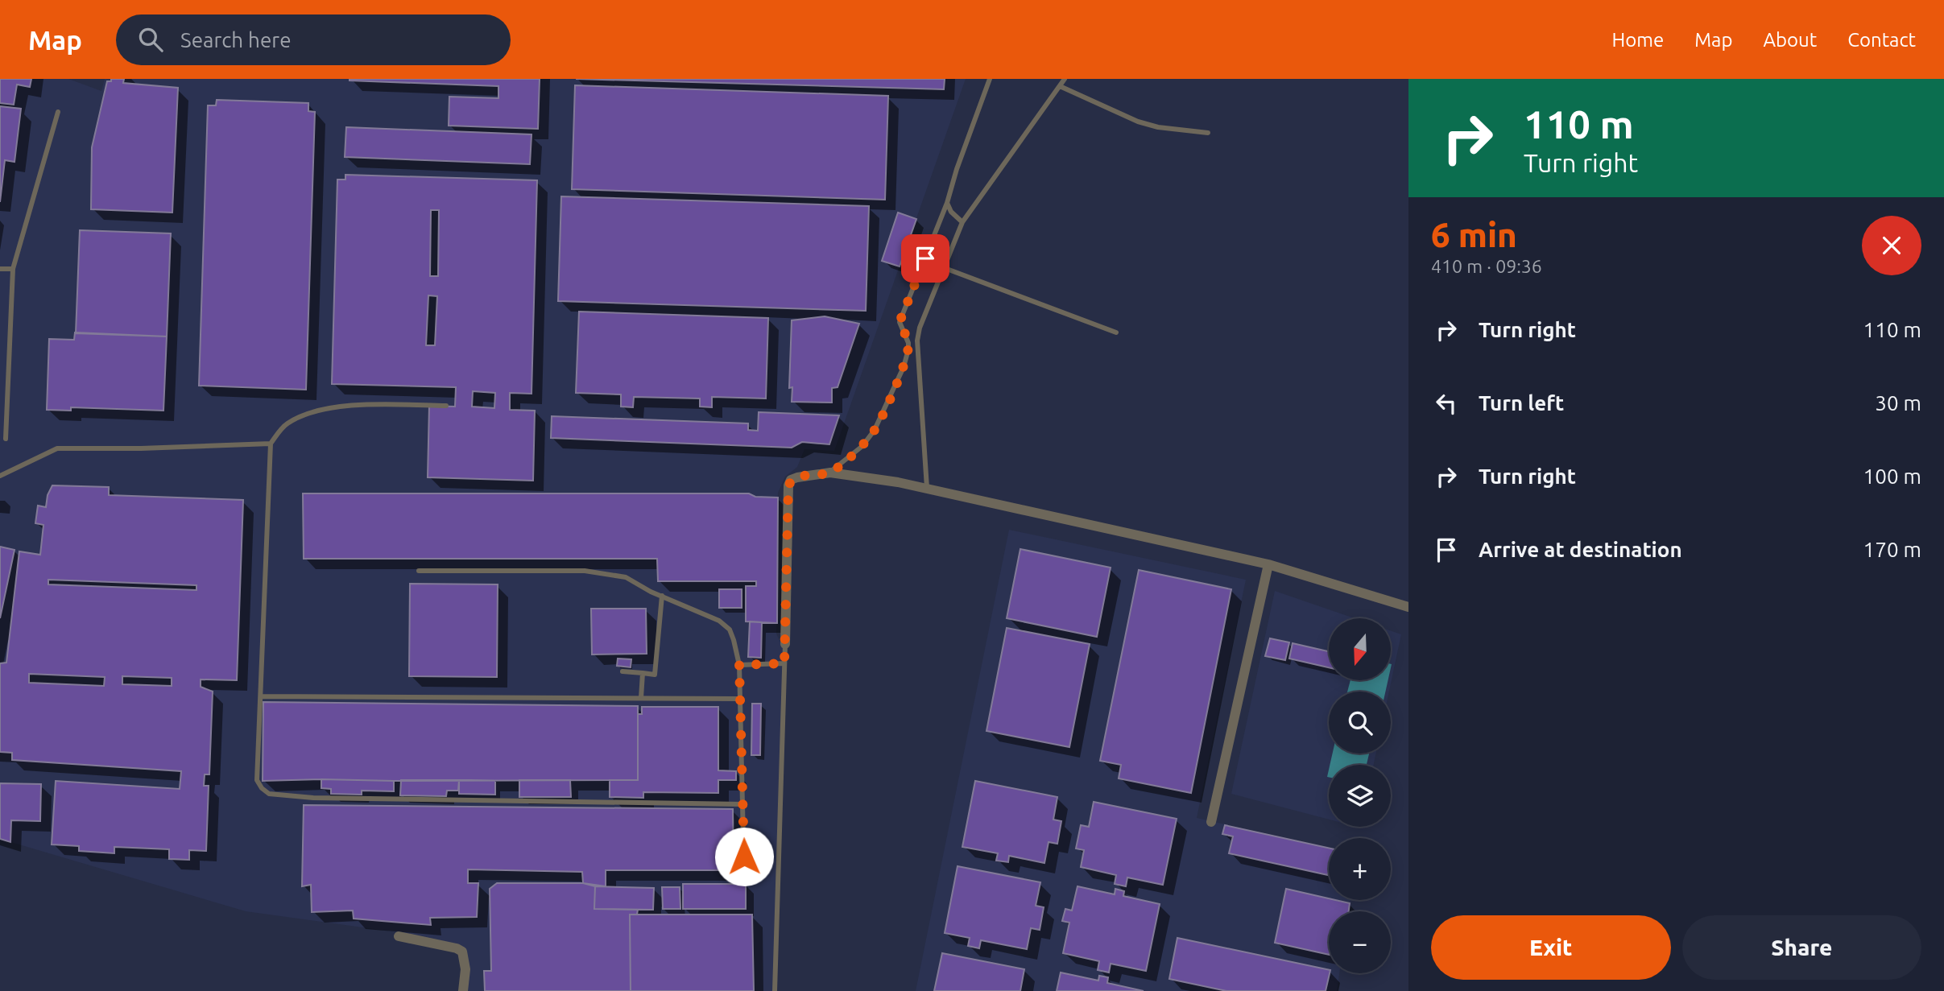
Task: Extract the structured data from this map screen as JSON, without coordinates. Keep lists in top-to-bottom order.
{
  "north": "bottom",
  "page": {
    "header": "Map",
    "search": "Search here",
    "nav": [
      "Home",
      "Map",
      "About",
      "Contact"
    ],
    "turn": ["110 m", "Turn right"],
    "heading": ["6 min", "410 m · 09:36"],
    "list": [
      {
        "name": "Turn right",
        "value": "110 m"
      },
      {
        "name": "Turn left",
        "value": "30 m"
      },
      {
        "name": "Turn right",
        "value": "100 m"
      },
      {
        "name": "Arrive at destination",
        "value": "170 m"
      }
    ],
    "map_buttons": ["+", "−"],
    "buttons": ["Exit", "Share"]
  }
}
